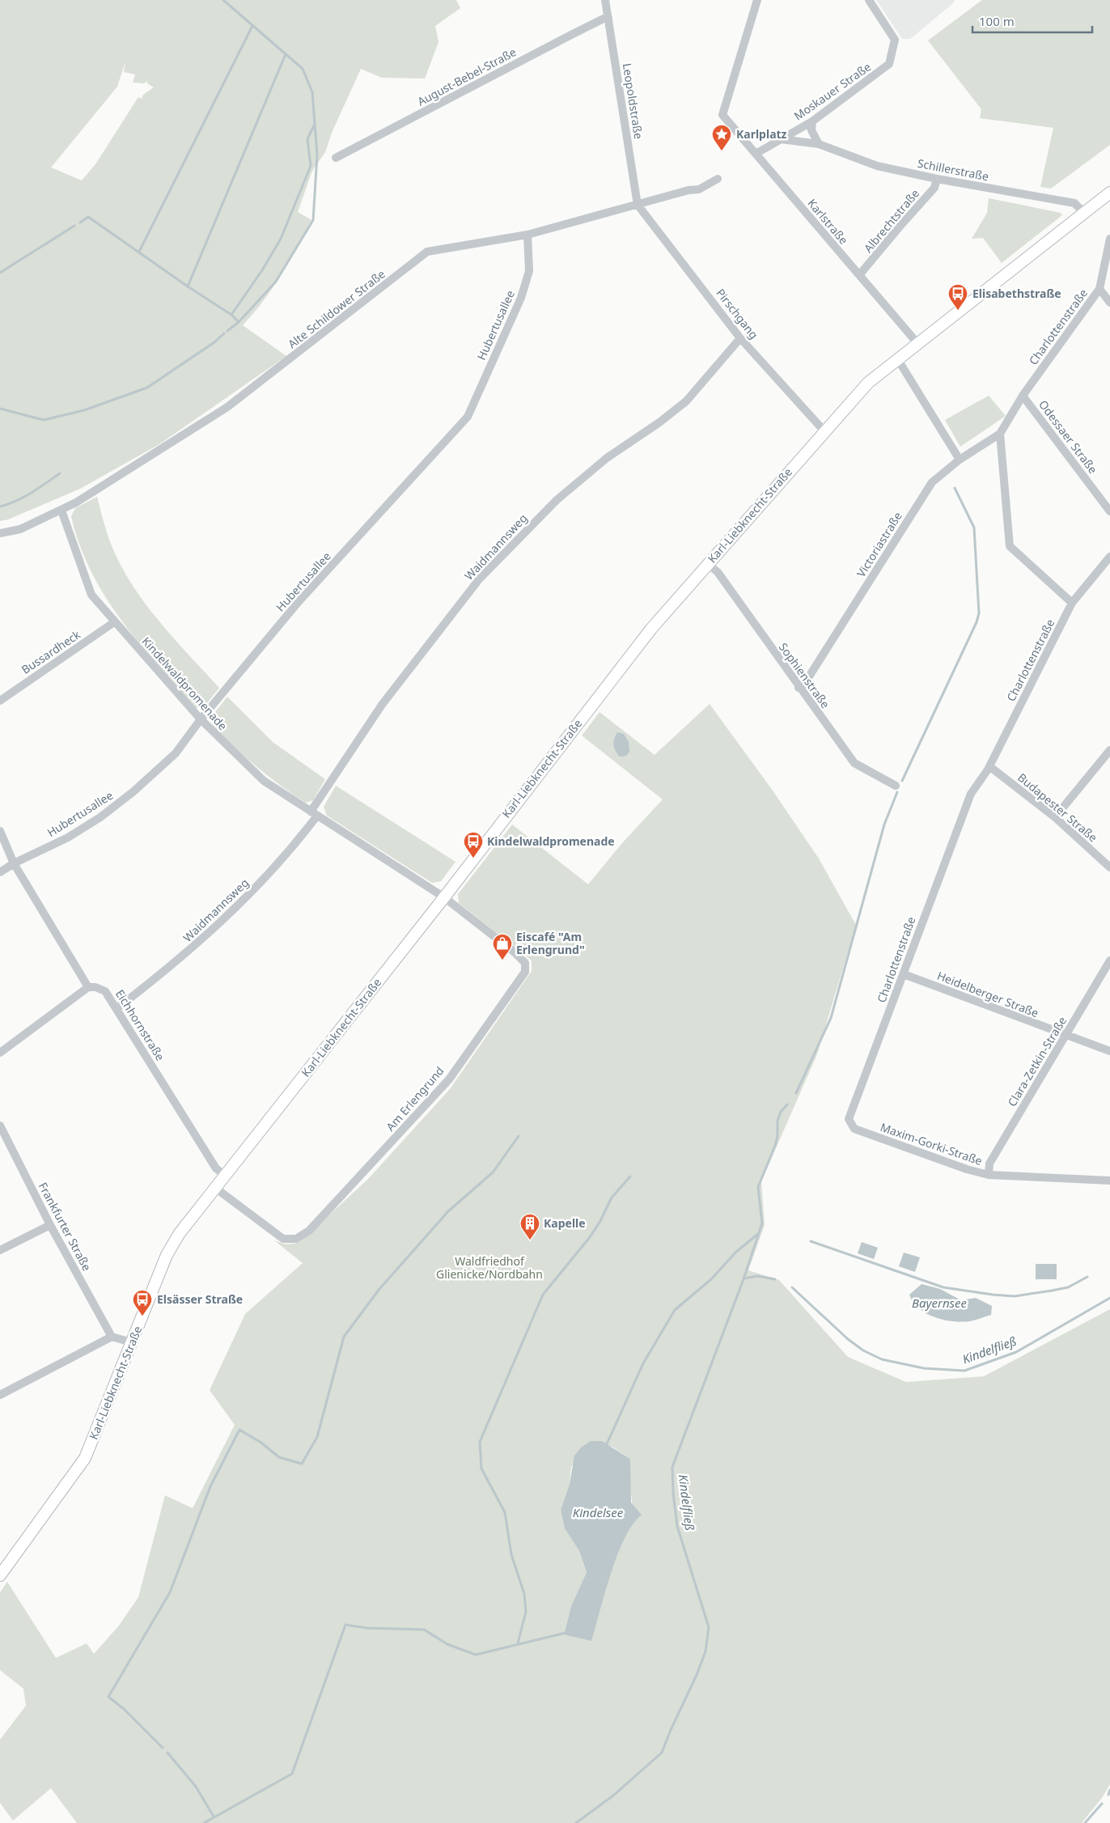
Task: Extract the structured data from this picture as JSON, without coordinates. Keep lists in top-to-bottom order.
{
  "streets": {
    "street": [
      "August-Bebel-Straße",
      "Moskauer Straße",
      "Leopoldstraße",
      "Schillerstraße",
      "Albrechtstraße",
      "Karlstraße",
      "Alte Schildower Straße",
      "Pirschgang",
      "Hubertusallee",
      "Charlottenstraße",
      "Odessaer Straße",
      "Karl-Liebknecht-Straße",
      "Victoriastraße",
      "Waidmannsweg",
      "Bussardheck",
      "Sophienstraße",
      "Kindelwaldpromenade",
      "Budapester Straße",
      "Heidelberger Straße",
      "Eichhornstraße",
      "Clara-Zetkin-Straße",
      "Am Erlengrund",
      "Maxim-Gorki-Straße",
      "Frankfurter Straße"
    ]
  },
  "crossings": [
    ["August-Bebel-Straße", "Leopoldstraße"],
    ["Moskauer Straße", "Schillerstraße"],
    ["Moskauer Straße", "Karlstraße"],
    ["Leopoldstraße", "Alte Schildower Straße"],
    ["Leopoldstraße", "Pirschgang"],
    ["Schillerstraße", "Albrechtstraße"],
    ["Schillerstraße", "Karl-Liebknecht-Straße"],
    ["Albrechtstraße", "Karlstraße"],
    ["Karlstraße", "Karl-Liebknecht-Straße"],
    ["Alte Schildower Straße", "Pirschgang"],
    ["Alte Schildower Straße", "Hubertusallee"],
    ["Alte Schildower Straße", "Kindelwaldpromenade"],
    ["Pirschgang", "Karl-Liebknecht-Straße"],
    ["Pirschgang", "Waidmannsweg"],
    ["Hubertusallee", "Kindelwaldpromenade"],
    ["Charlottenstraße", "Odessaer Straße"],
    ["Charlottenstraße", "Victoriastraße"],
    ["Charlottenstraße", "Budapester Straße"],
    ["Charlottenstraße", "Heidelberger Straße"],
    ["Charlottenstraße", "Maxim-Gorki-Straße"],
    ["Karl-Liebknecht-Straße", "Sophienstraße"],
    ["Karl-Liebknecht-Straße", "Kindelwaldpromenade"],
    ["Karl-Liebknecht-Straße", "Eichhornstraße"],
    ["Karl-Liebknecht-Straße", "Am Erlengrund"],
    ["Victoriastraße", "Sophienstraße"],
    ["Waidmannsweg", "Kindelwaldpromenade"],
    ["Waidmannsweg", "Eichhornstraße"],
    ["Bussardheck", "Kindelwaldpromenade"],
    ["Kindelwaldpromenade", "Am Erlengrund"],
    ["Heidelberger Straße", "Clara-Zetkin-Straße"],
    ["Clara-Zetkin-Straße", "Maxim-Gorki-Straße"]
  ],
  "water": ["Bayernsee", "Kindelfließ", "Kindelsee"],
  "parks": ["Waldfriedhof Glienicke/Nordbahn"],
  "places": {
    "place": ["Karlplatz"],
    "bus stop": ["Elisabethstraße", "Kindelwaldpromenade", "Elsässer Straße"],
    "shop": ["Eiscafé \"Am Erlengrund\""],
    "building": ["Kapelle"]
  },
  "scale_bar": "100 m"
}
